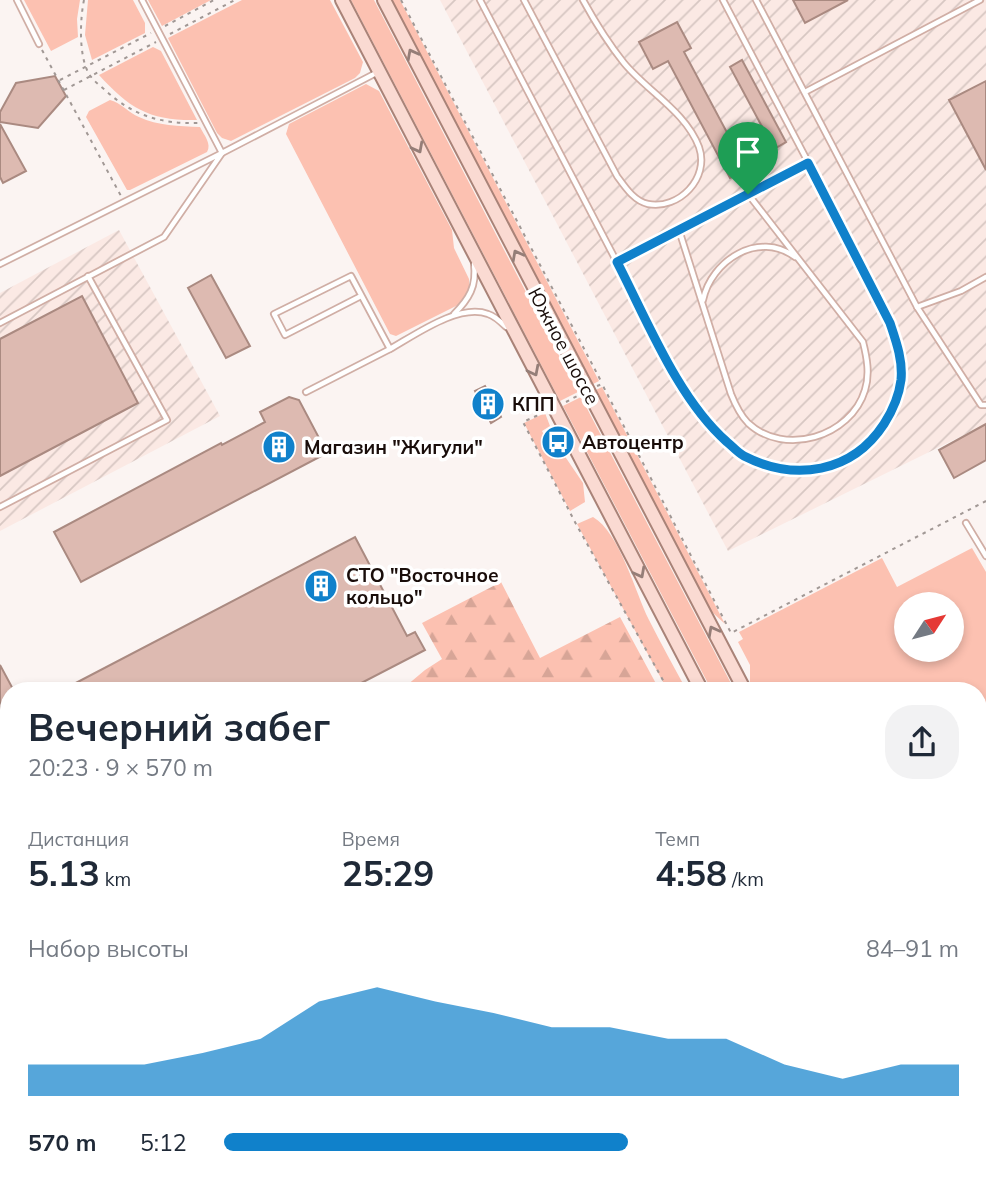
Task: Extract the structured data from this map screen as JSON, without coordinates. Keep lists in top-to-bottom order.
{
  "streets": {
    "main road": ["Южное шоссе"]
  },
  "places": {
    "building": ["КПП", "Магазин \"Жигули\"", "СТО \"Восточное кольцо\""],
    "bus stop": ["Автоцентр"]
  },
  "north": "top right",
  "page": {
    "heading": ["Вечерний забег", "20:23 · 9 × 570 m"],
    "stats": [
      ["Дистанция", "5.13 km"],
      ["Время", "25:29"],
      ["Темп", "4:58 /km"]
    ],
    "chart": ["Набор высоты", "84–91 m"],
    "list": [
      {
        "name": "570 m",
        "note": "5:12"
      }
    ]
  }
}
